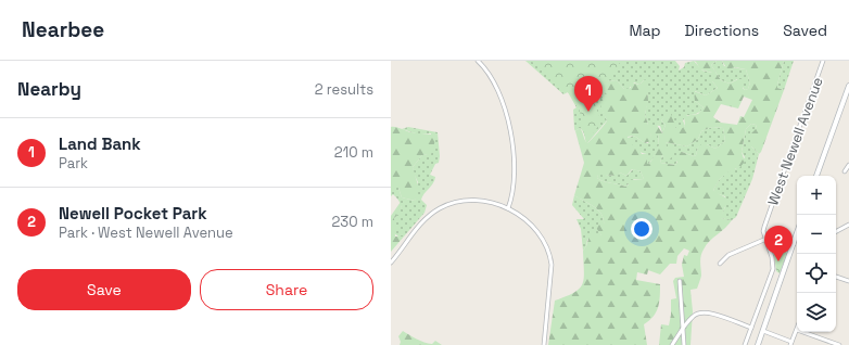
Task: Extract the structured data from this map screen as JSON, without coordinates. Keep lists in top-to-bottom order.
{
  "streets": {
    "street": ["West Newell Avenue"]
  },
  "page": {
    "header": "Nearbee",
    "nav": ["Map", "Directions", "Saved"],
    "heading": ["Nearby", "2 results"],
    "pins": ["1", "2"],
    "list": [
      {
        "mark": "1",
        "name": "Land Bank",
        "note": "Park",
        "value": "210 m"
      },
      {
        "mark": "2",
        "name": "Newell Pocket Park",
        "note": "Park · West Newell Avenue",
        "value": "230 m"
      }
    ],
    "map_buttons": ["+", "−"],
    "buttons": ["Save", "Share"]
  }
}
